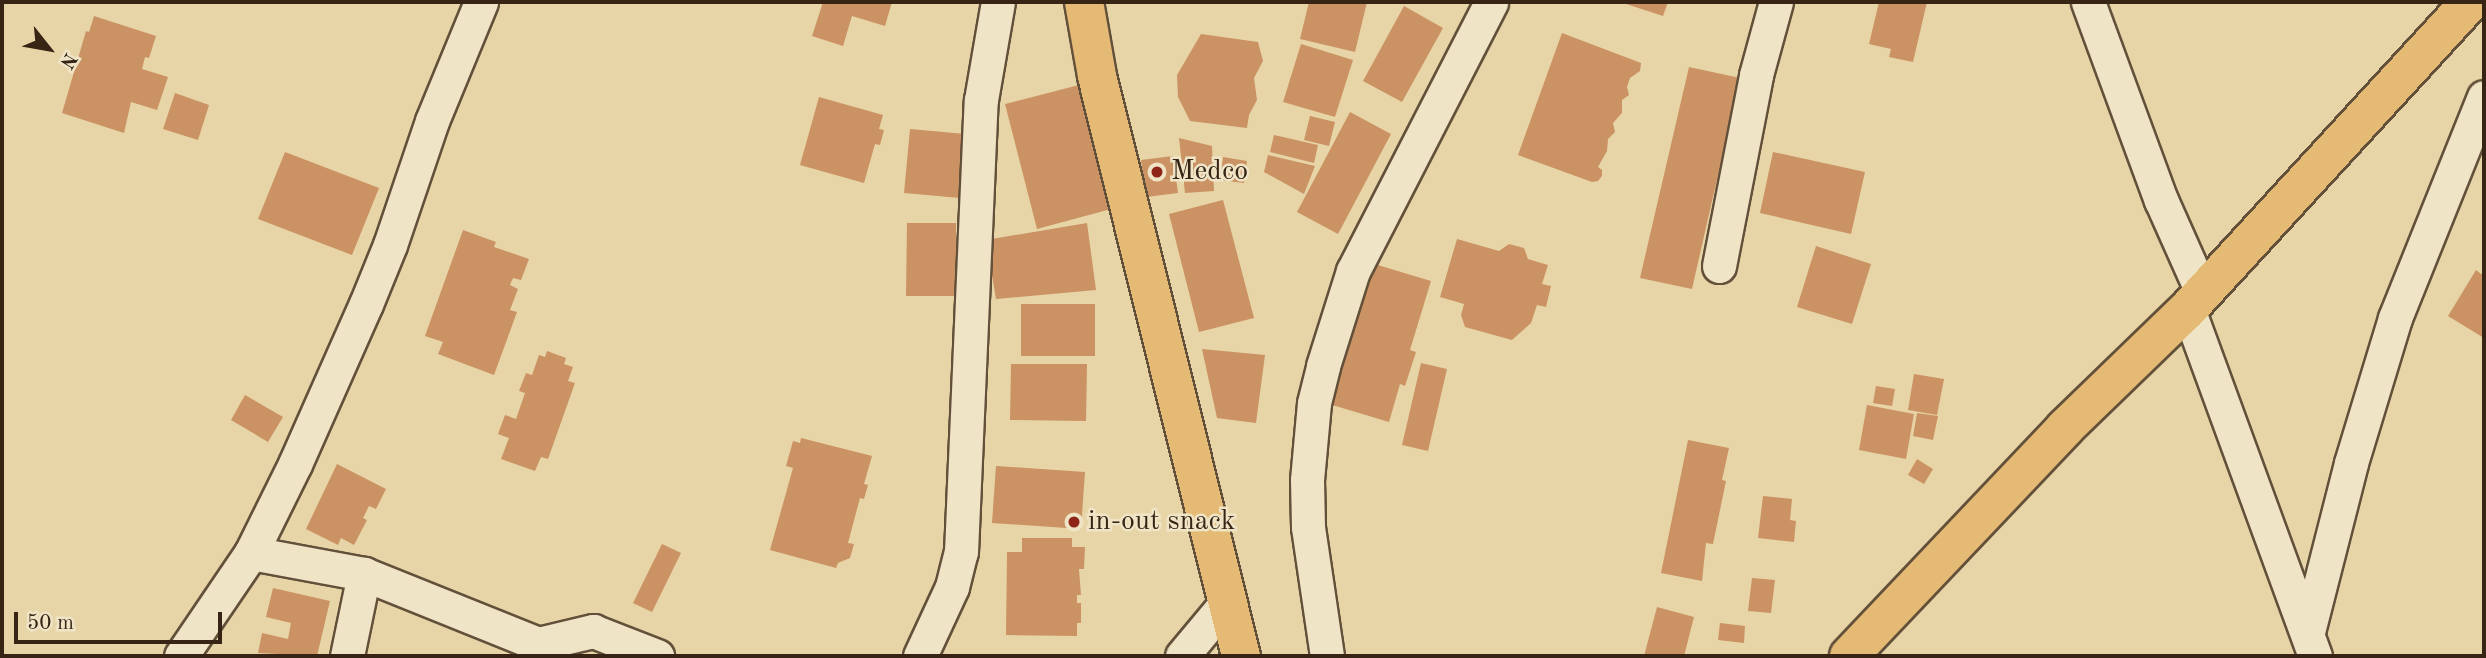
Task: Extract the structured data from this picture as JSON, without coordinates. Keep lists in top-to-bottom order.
{
  "places": ["Medco", "in-out snack"],
  "scale_bar": "50 m",
  "north": "bottom right"
}
